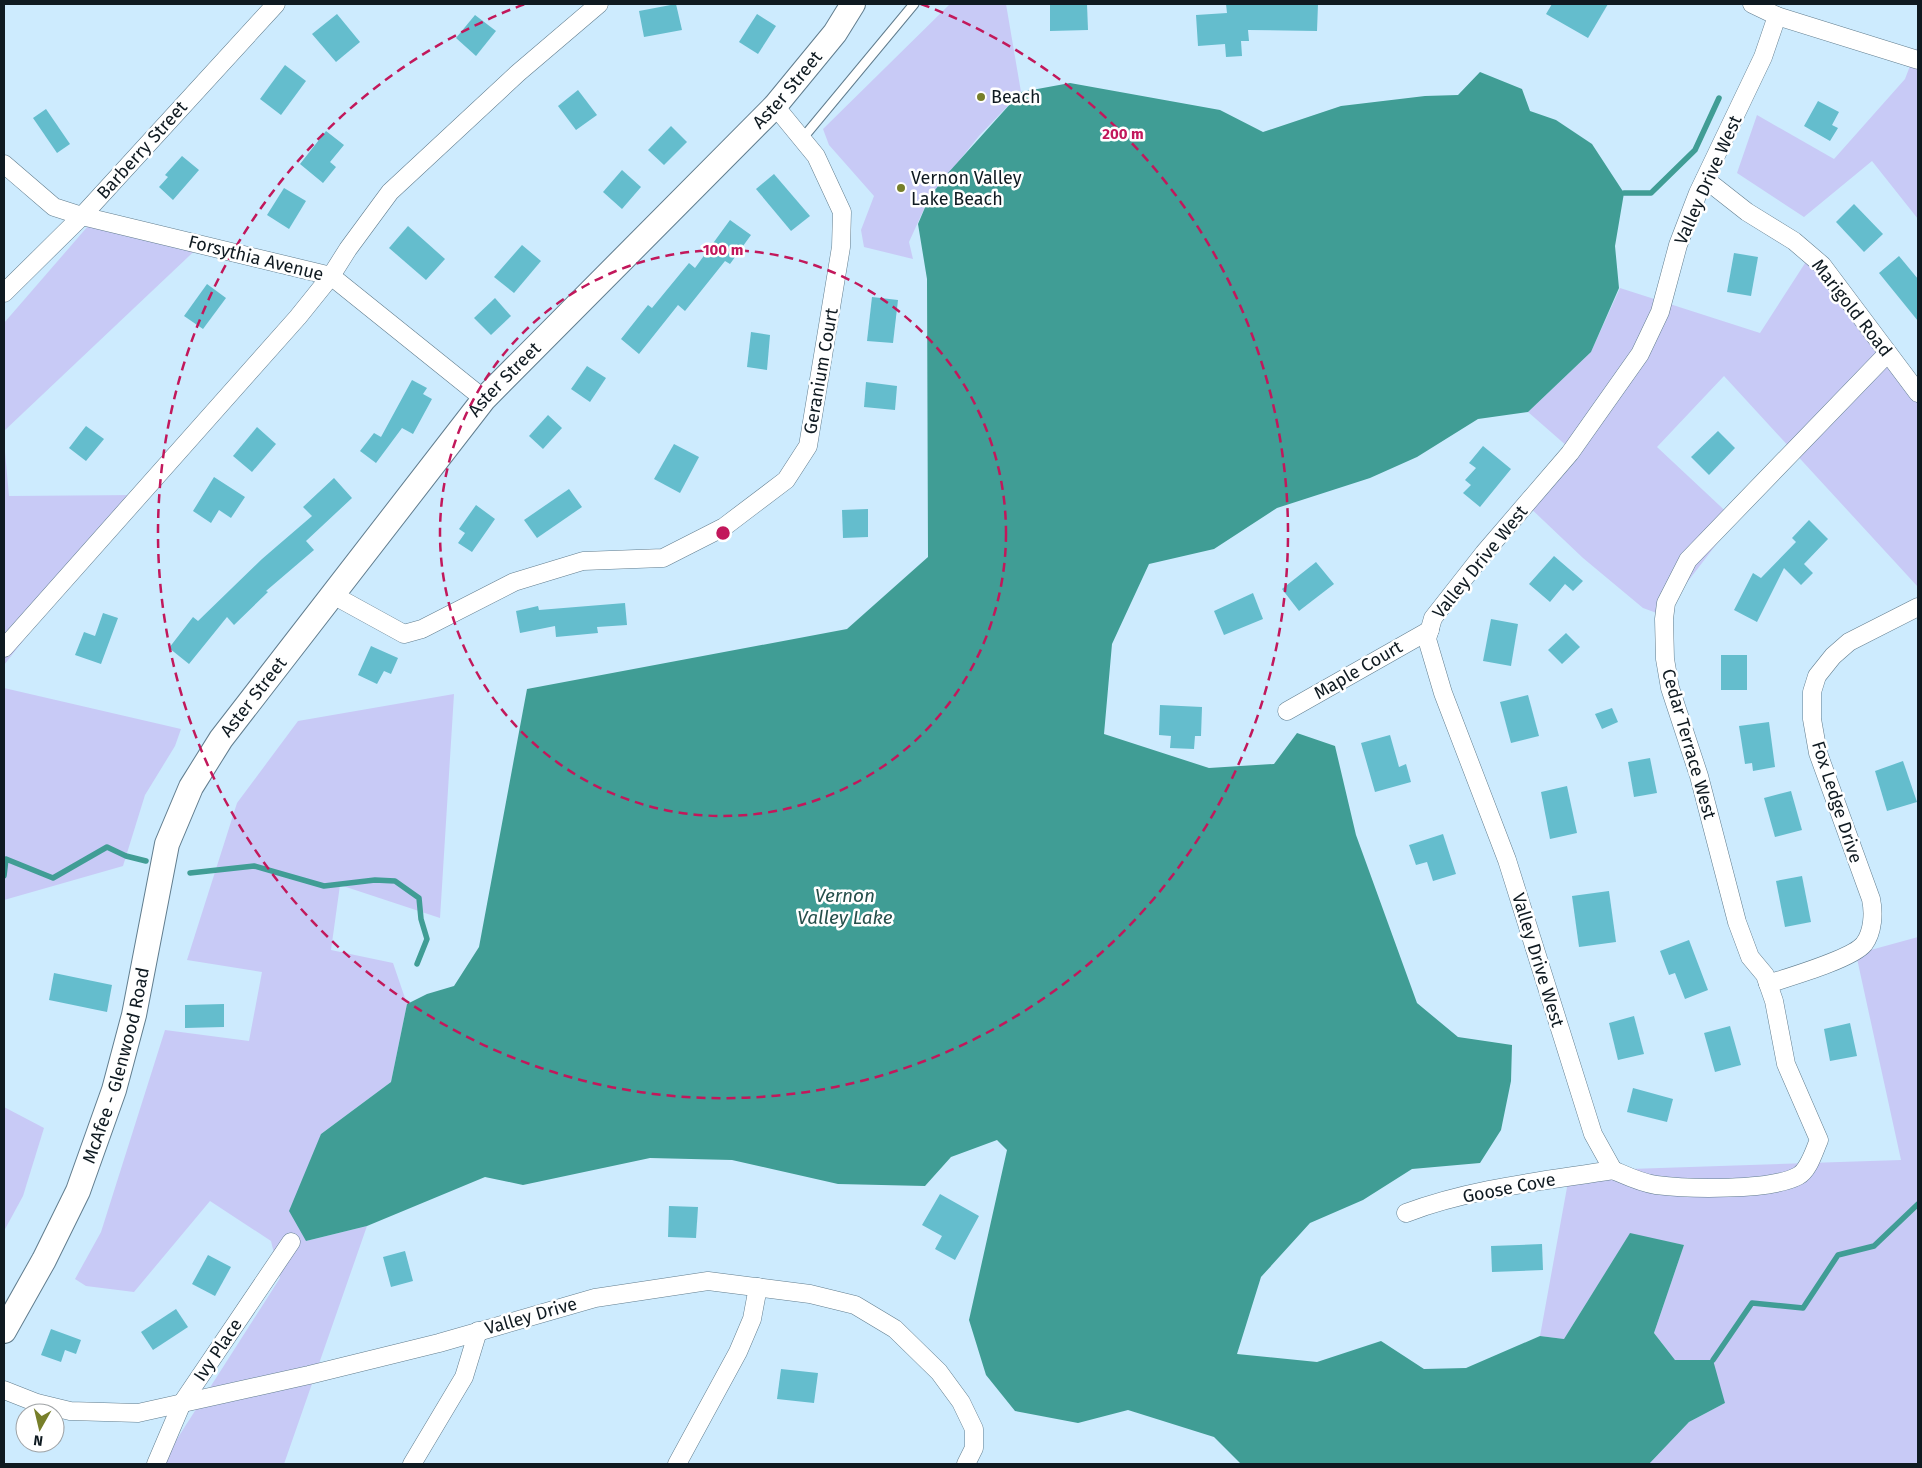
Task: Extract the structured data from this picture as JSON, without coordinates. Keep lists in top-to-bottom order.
{
  "streets": {
    "street": [
      "Aster Street",
      "Barberry Street",
      "Valley Drive West",
      "Forsythia Avenue",
      "Marigold Road",
      "Geranium Court",
      "Maple Court",
      "Cedar Terrace West",
      "Fox Ledge Drive",
      "McAfee - Glenwood Road",
      "Goose Cove",
      "Valley Drive",
      "Ivy Place"
    ]
  },
  "crossings": [
    ["Aster Street", "Forsythia Avenue"],
    ["Aster Street", "Geranium Court"],
    ["Aster Street", "McAfee - Glenwood Road"],
    ["Barberry Street", "Forsythia Avenue"],
    ["Valley Drive West", "Marigold Road"],
    ["Valley Drive West", "Maple Court"],
    ["Valley Drive West", "Cedar Terrace West"],
    ["Valley Drive West", "Goose Cove"],
    ["Marigold Road", "Cedar Terrace West"],
    ["Cedar Terrace West", "Fox Ledge Drive"],
    ["Cedar Terrace West", "Goose Cove"],
    ["Valley Drive", "Ivy Place"]
  ],
  "water": ["Vernon Valley Lake"],
  "places": ["Beach", "Vernon Valley Lake Beach"],
  "north": "bottom",
  "rings": ["200 m", "100 m"]
}
